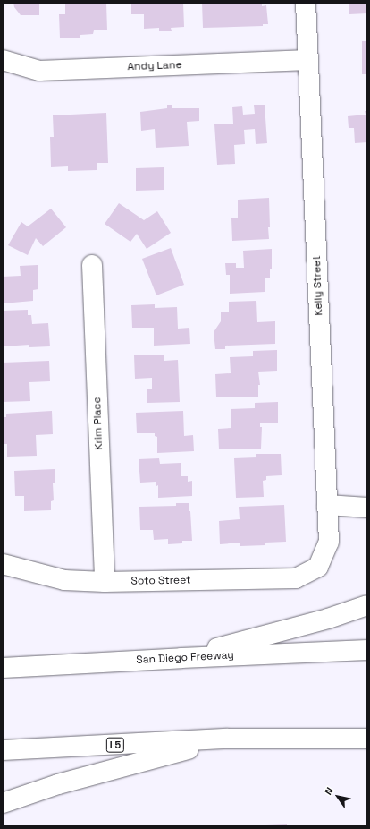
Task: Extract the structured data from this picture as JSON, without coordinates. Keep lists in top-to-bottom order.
{
  "streets": {
    "main road": [
      "Andy Lane",
      "Kelly Street",
      "Krim Place",
      "Soto Street",
      "San Diego Freeway",
      "I 5"
    ]
  },
  "crossings": [
    ["Andy Lane", "Kelly Street"],
    ["Kelly Street", "Soto Street"],
    ["Krim Place", "Soto Street"]
  ],
  "north": "top left"
}
